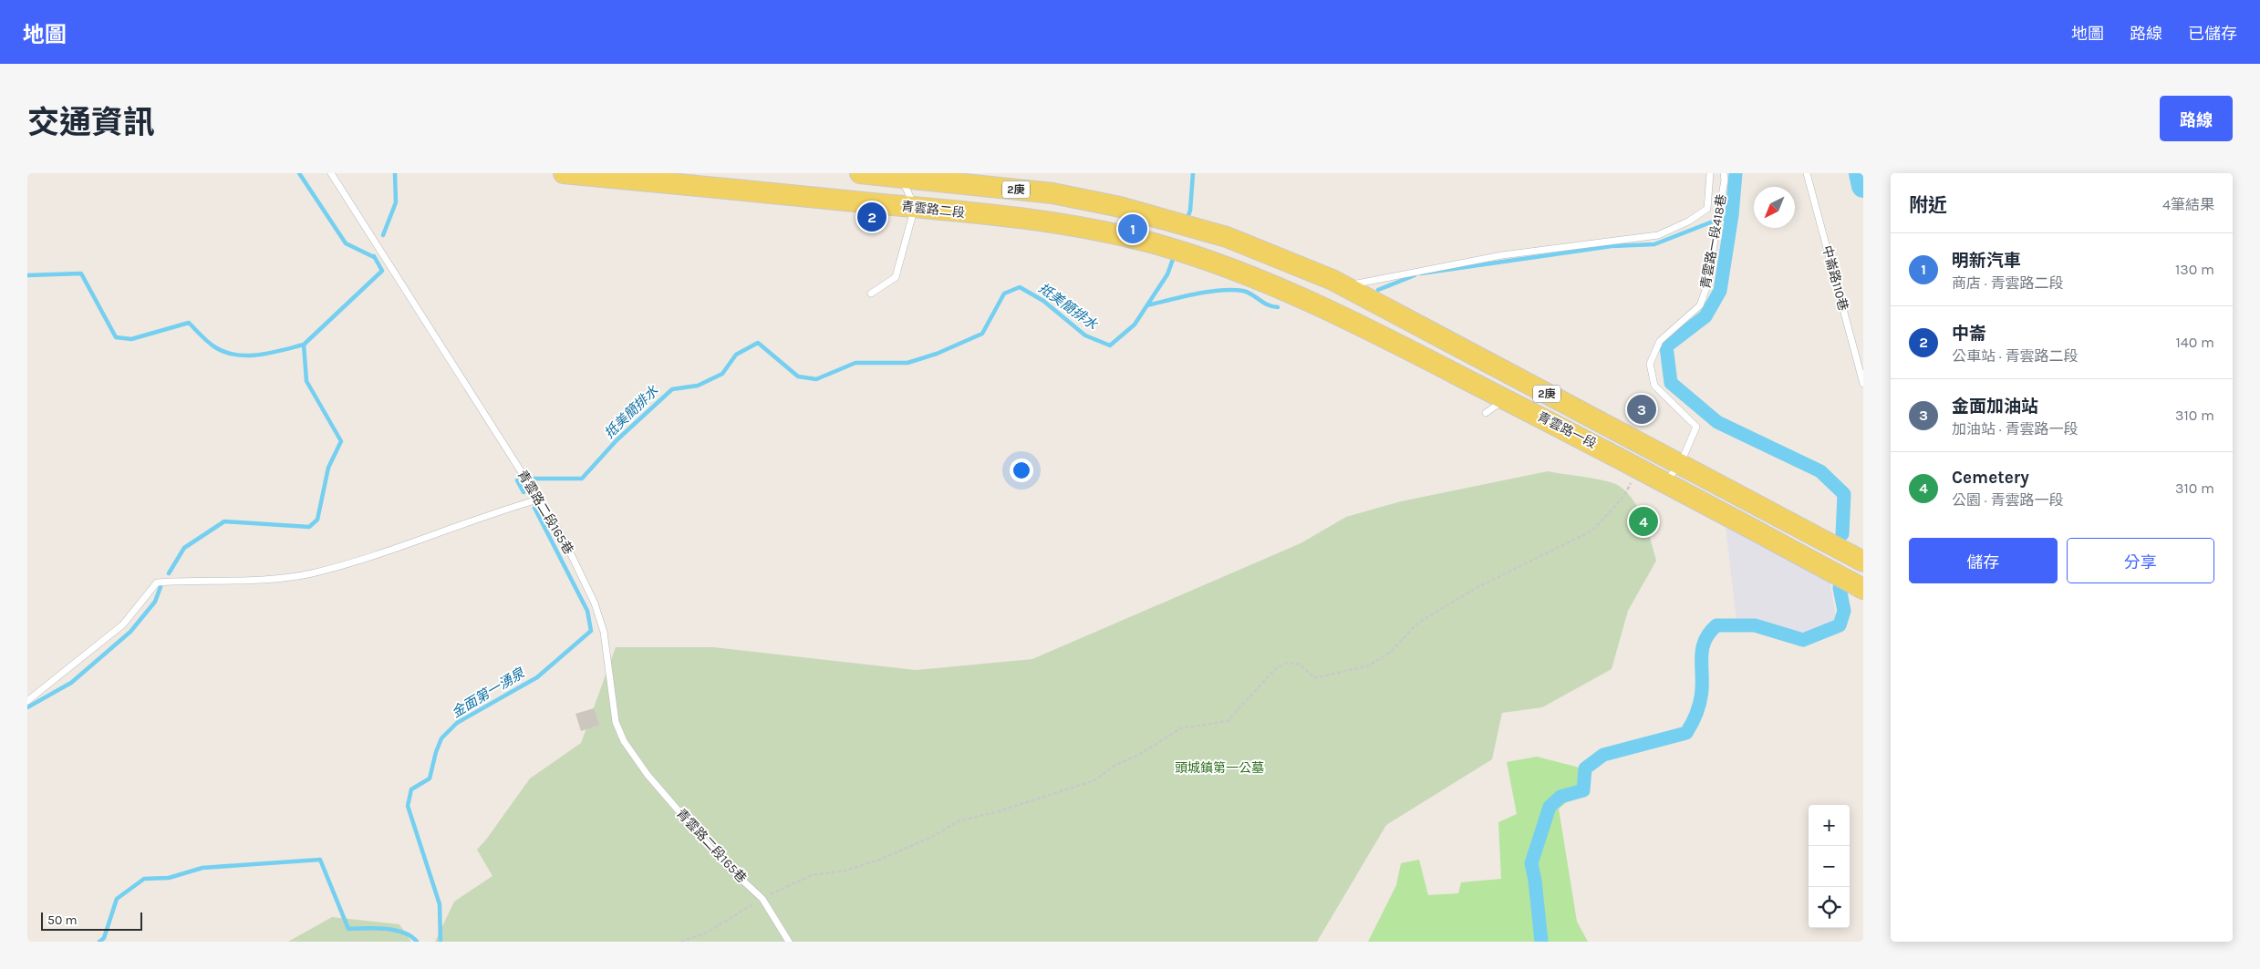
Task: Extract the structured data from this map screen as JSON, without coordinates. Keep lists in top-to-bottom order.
{
  "streets": {
    "main road": ["2庚", "青雲路二段", "青雲路一段"],
    "lane": ["青雲路一段418巷", "中崙路110巷", "青雲路二段165巷"]
  },
  "crossings": [
    ["2庚", "青雲路一段"],
    ["青雲路二段", "青雲路一段"],
    ["青雲路一段418巷", "青雲路一段"]
  ],
  "water": ["抵美簡排水", "金面第一湧泉"],
  "parks": ["頭城鎮第一公墓"],
  "scale_bar": "50 m",
  "north": "bottom left",
  "page": {
    "header": "地圖",
    "nav": ["地圖", "路線", "已儲存"],
    "title": "交通資訊",
    "buttons": [
      "路線",
      ["儲存", "分享"]
    ],
    "heading": ["附近", "4筆結果"],
    "pins": [
      "2",
      "1",
      "3",
      "4"
    ],
    "list": [
      {
        "mark": "1",
        "name": "明新汽車",
        "note": "商店 · 青雲路二段",
        "value": "130 m"
      },
      {
        "mark": "2",
        "name": "中崙",
        "note": "公車站 · 青雲路二段",
        "value": "140 m"
      },
      {
        "mark": "3",
        "name": "金面加油站",
        "note": "加油站 · 青雲路一段",
        "value": "310 m"
      },
      {
        "mark": "4",
        "name": "Cemetery",
        "note": "公園 · 青雲路一段",
        "value": "310 m"
      }
    ],
    "map_buttons": ["+", "−"],
    "scale": "50 m"
  }
}
